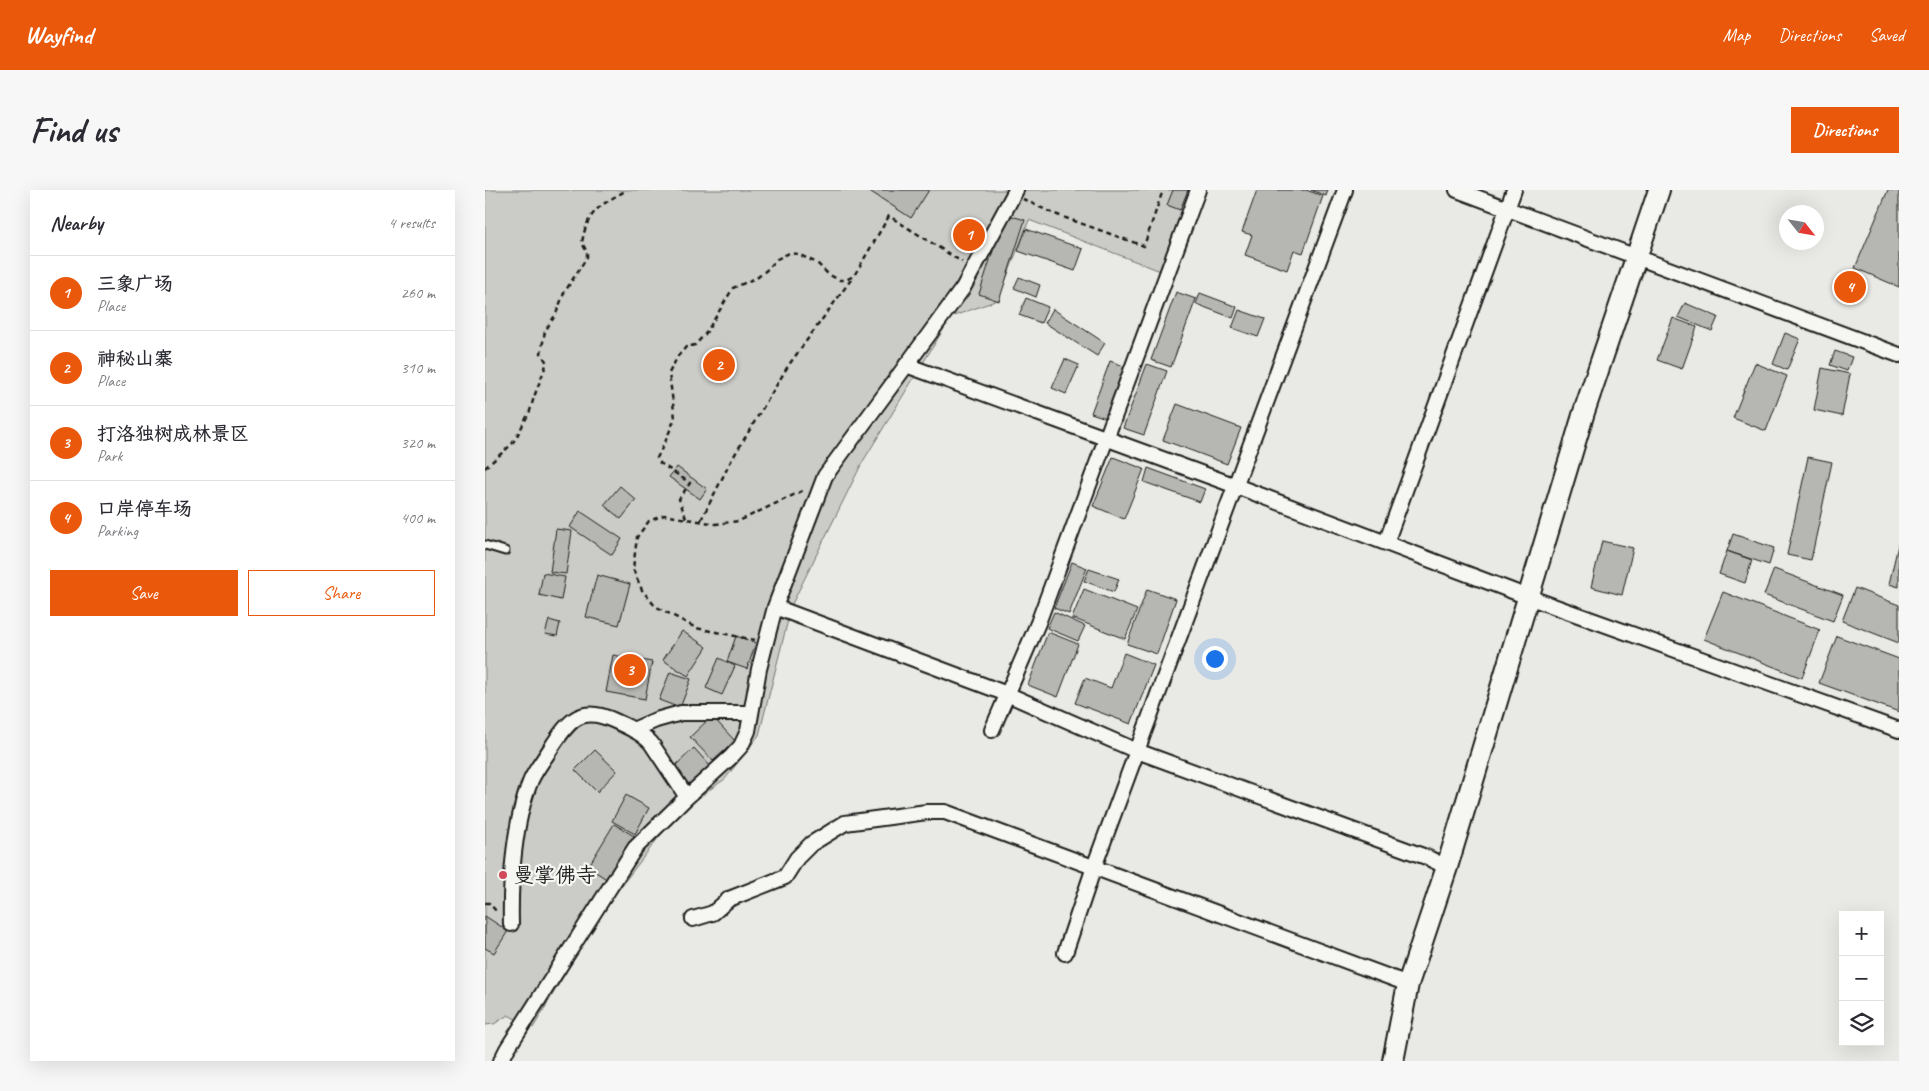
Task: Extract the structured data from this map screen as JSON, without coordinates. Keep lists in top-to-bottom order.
{
  "places": ["曼掌佛寺"],
  "north": "bottom right",
  "page": {
    "header": "Wayfind",
    "nav": ["Map", "Directions", "Saved"],
    "buttons": [
      "Directions",
      ["Save", "Share"]
    ],
    "title": "Find us",
    "heading": ["Nearby", "4 results"],
    "pins": [
      "1",
      "4",
      "2",
      "3"
    ],
    "list": [
      {
        "mark": "1",
        "name": "三象广场",
        "note": "Place",
        "value": "260 m"
      },
      {
        "mark": "2",
        "name": "神秘山寨",
        "note": "Place",
        "value": "310 m"
      },
      {
        "mark": "3",
        "name": "打洛独树成林景区",
        "note": "Park",
        "value": "320 m"
      },
      {
        "mark": "4",
        "name": "口岸停车场",
        "note": "Parking",
        "value": "400 m"
      }
    ],
    "map_buttons": ["+", "−"]
  }
}
